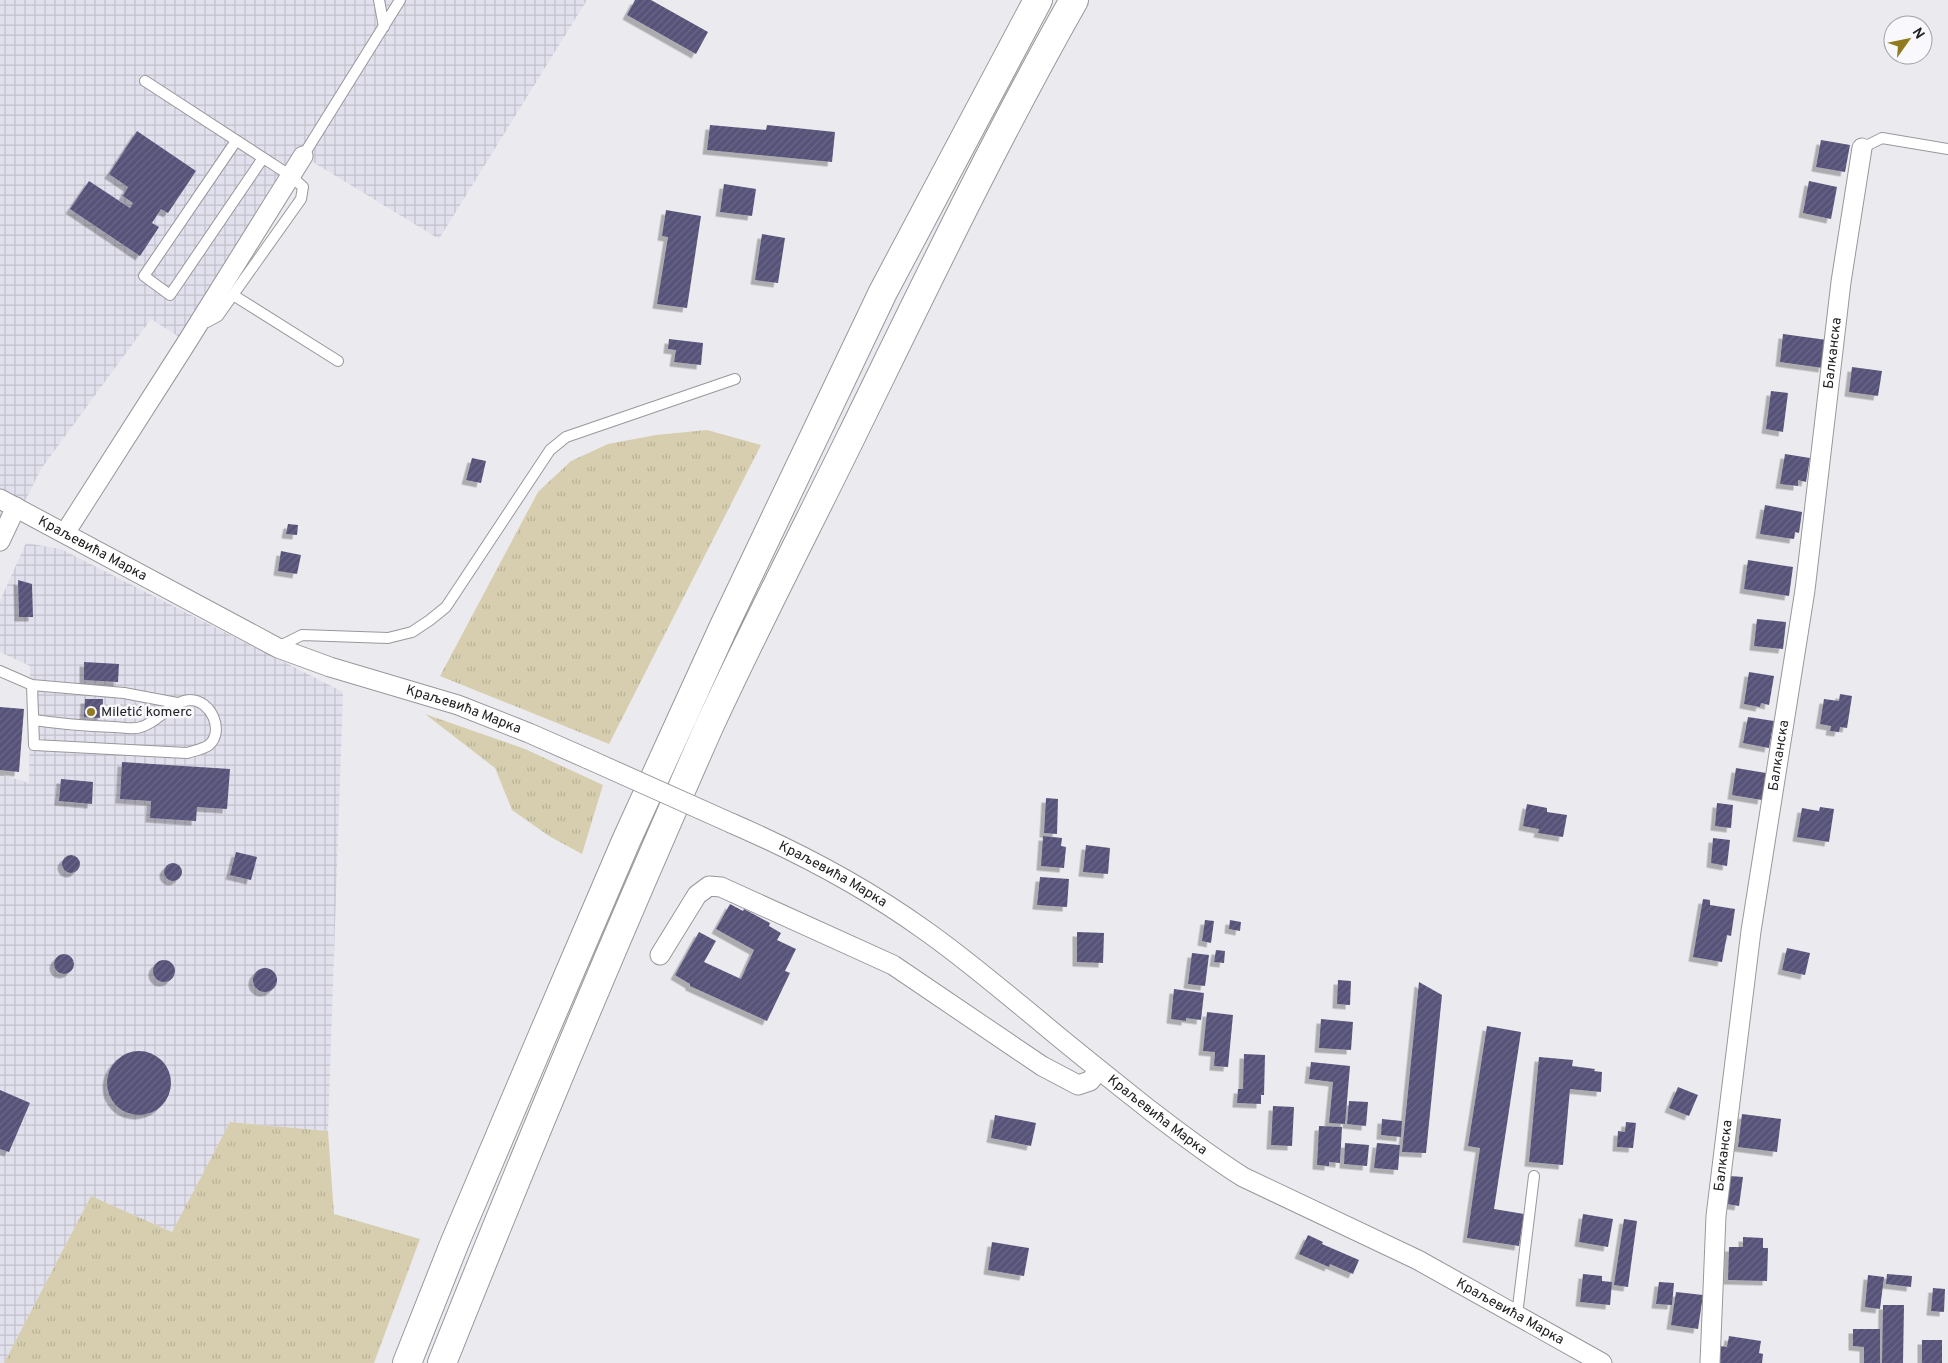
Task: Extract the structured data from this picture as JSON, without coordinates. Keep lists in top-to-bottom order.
{
  "streets": {
    "street": ["Балканска", "Краљевића Марка"]
  },
  "places": ["Miletić komerc"],
  "north": "top right"
}
